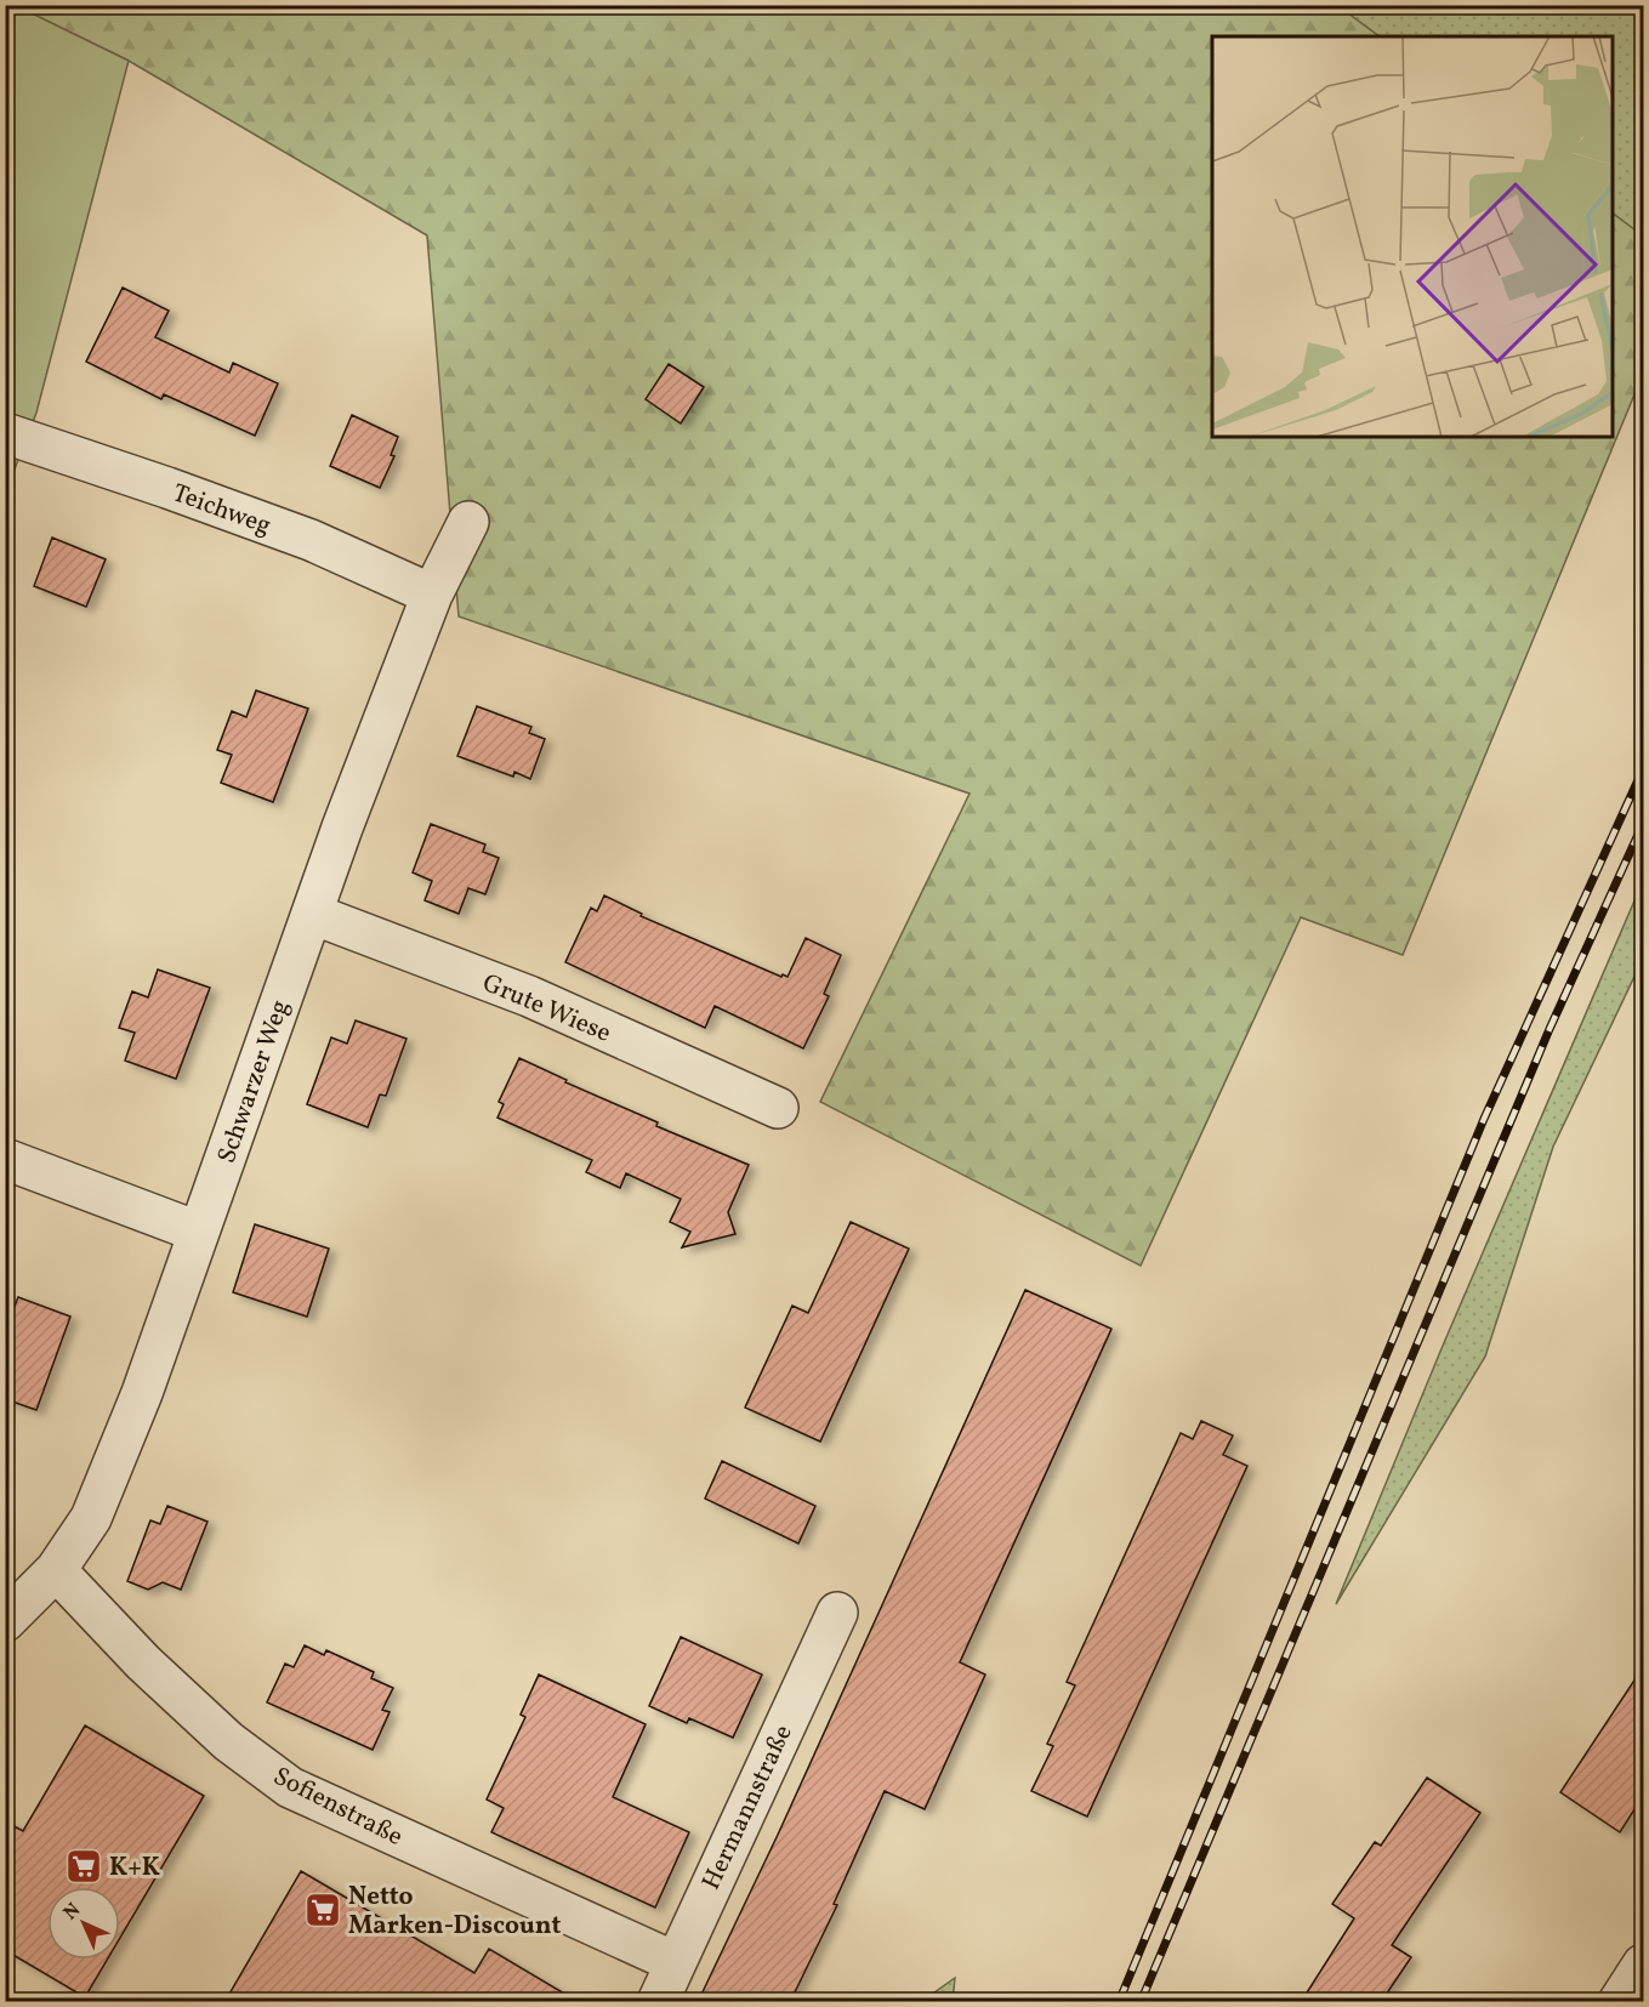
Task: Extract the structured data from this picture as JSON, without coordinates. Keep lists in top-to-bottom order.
{
  "streets": {
    "street": [
      "Teichweg",
      "Grute Wiese",
      "Schwarzer Weg",
      "Sofienstraße",
      "Hermannstraße"
    ]
  },
  "crossings": [
    ["Teichweg", "Schwarzer Weg"],
    ["Grute Wiese", "Schwarzer Weg"],
    ["Schwarzer Weg", "Sofienstraße"],
    ["Sofienstraße", "Hermannstraße"]
  ],
  "places": {
    "supermarket": ["K+K", "Netto Marken-Discount"]
  },
  "north": "top left"
}
